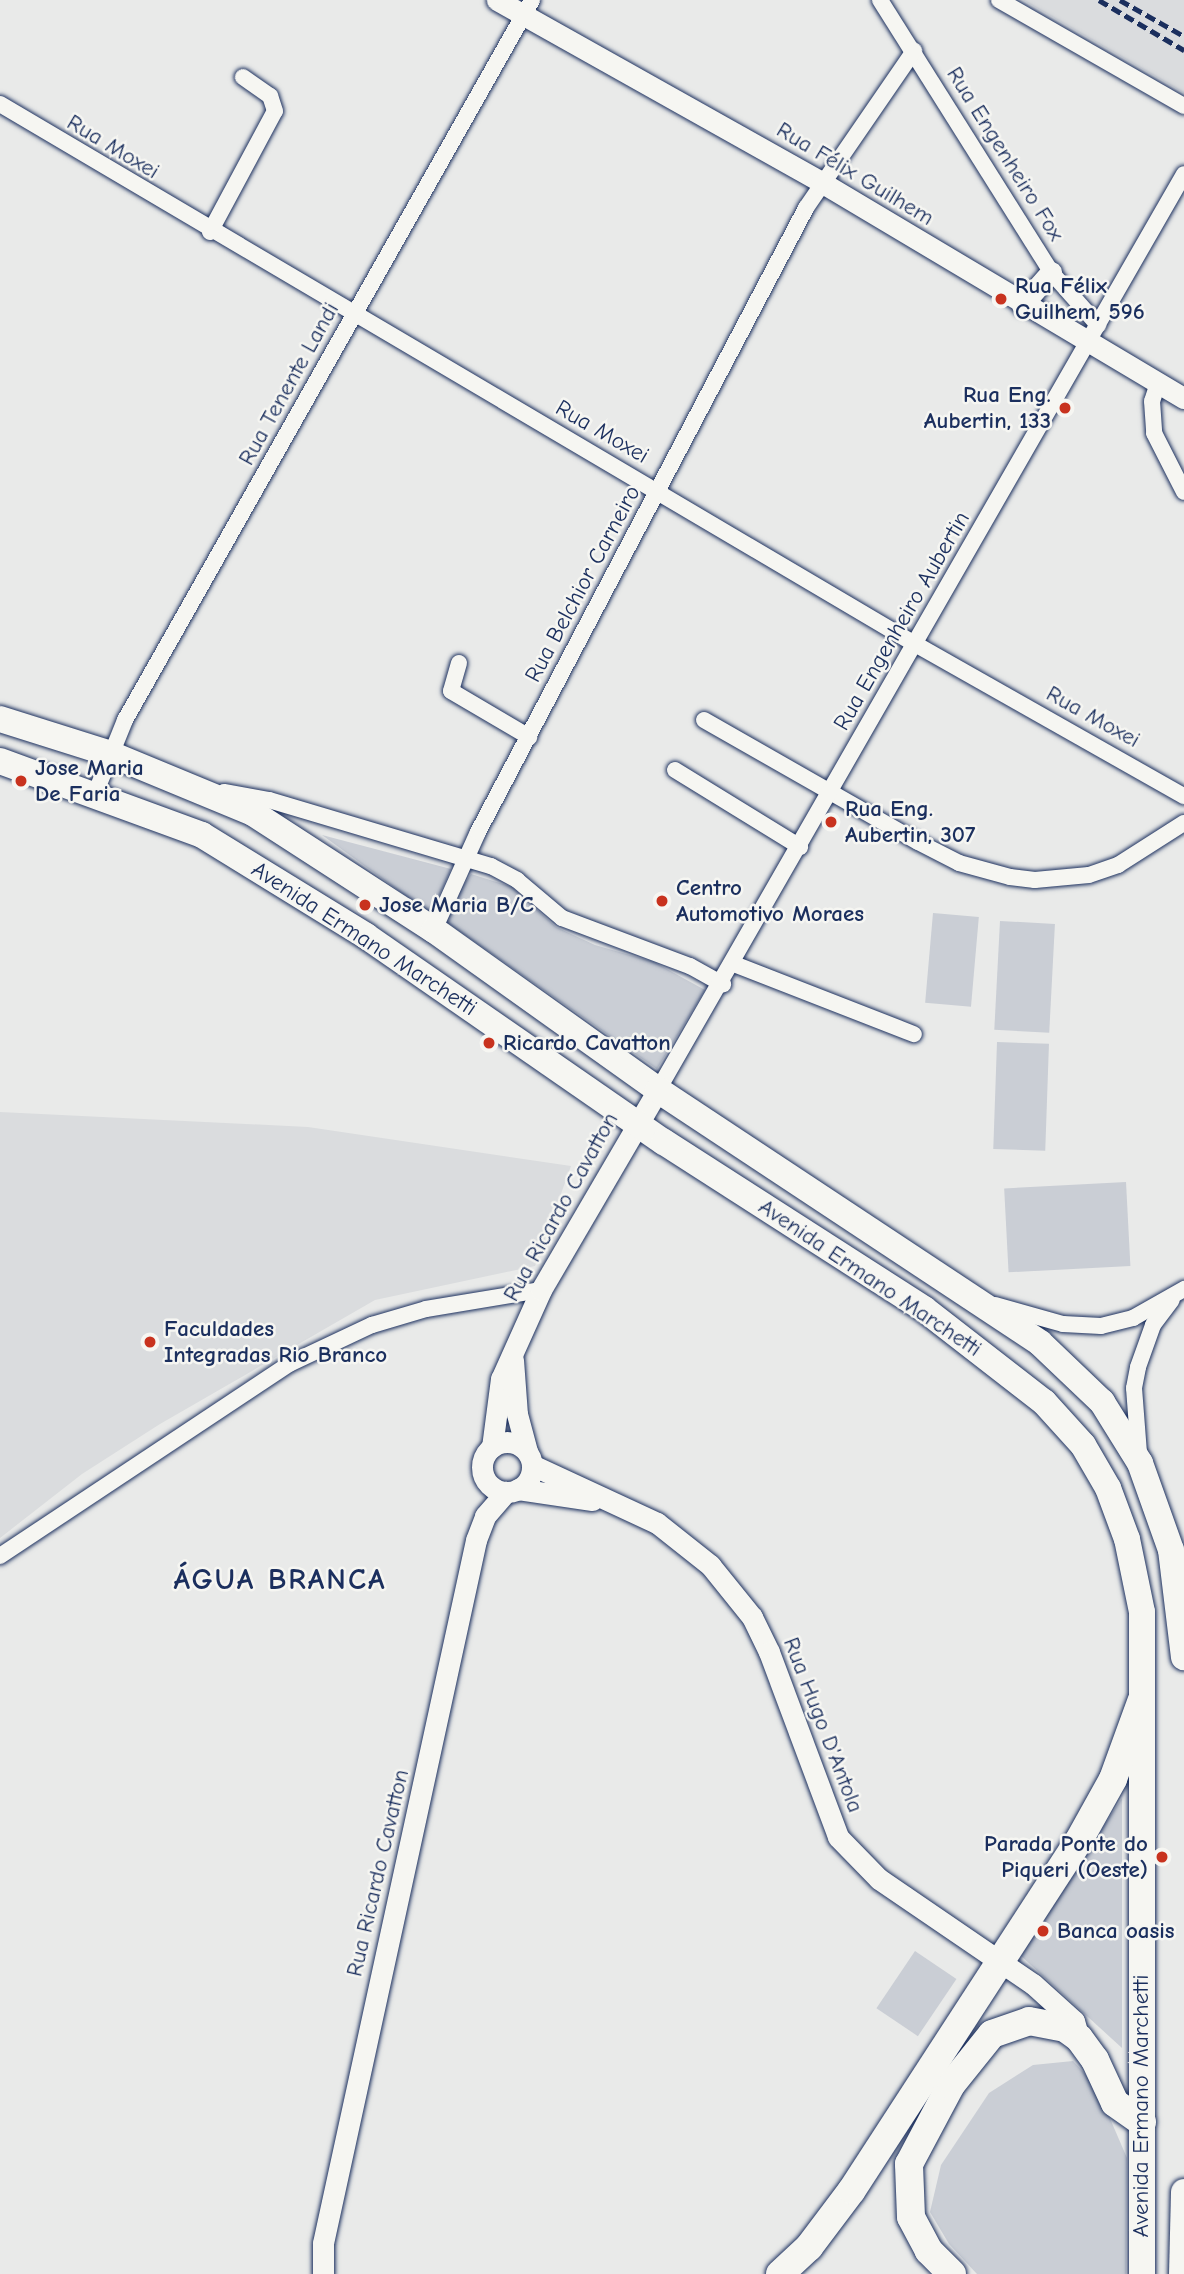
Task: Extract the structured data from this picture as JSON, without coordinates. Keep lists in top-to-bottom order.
{
  "streets": {
    "main road": ["Avenida Ermano Marchetti"],
    "street": [
      "Rua Moxei",
      "Rua Engenheiro Fox",
      "Rua Félix Guilhem",
      "Rua Tenente Landi",
      "Rua Belchior Carneiro",
      "Rua Engenheiro Aubertin",
      "Rua Ricardo Cavatton",
      "Rua Hugo D'Antola"
    ]
  },
  "crossings": [
    ["Rua Moxei", "Rua Tenente Landi"],
    ["Rua Moxei", "Rua Belchior Carneiro"],
    ["Rua Moxei", "Rua Engenheiro Aubertin"],
    ["Rua Engenheiro Fox", "Rua Belchior Carneiro"],
    ["Rua Engenheiro Fox", "Rua Engenheiro Aubertin"],
    ["Rua Félix Guilhem", "Rua Tenente Landi"],
    ["Rua Félix Guilhem", "Rua Belchior Carneiro"],
    ["Rua Félix Guilhem", "Rua Engenheiro Aubertin"],
    ["Rua Tenente Landi", "Avenida Ermano Marchetti"],
    ["Rua Belchior Carneiro", "Avenida Ermano Marchetti"],
    ["Rua Engenheiro Aubertin", "Avenida Ermano Marchetti"],
    ["Rua Engenheiro Aubertin", "Rua Ricardo Cavatton"],
    ["Avenida Ermano Marchetti", "Rua Ricardo Cavatton"],
    ["Rua Ricardo Cavatton", "Rua Hugo D'Antola"]
  ],
  "districts": ["ÁGUA BRANCA"],
  "places": [
    "Rua Félix Guilhem, 596",
    "Rua Eng. Aubertin, 133",
    "Jose Maria De Faria",
    "Rua Eng. Aubertin, 307",
    "Centro Automotivo Moraes",
    "Jose Maria B/C",
    "Ricardo Cavatton",
    "Faculdades Integradas Rio Branco",
    "Parada Ponte do Piqueri (Oeste)",
    "Banca oasis"
  ]
}
